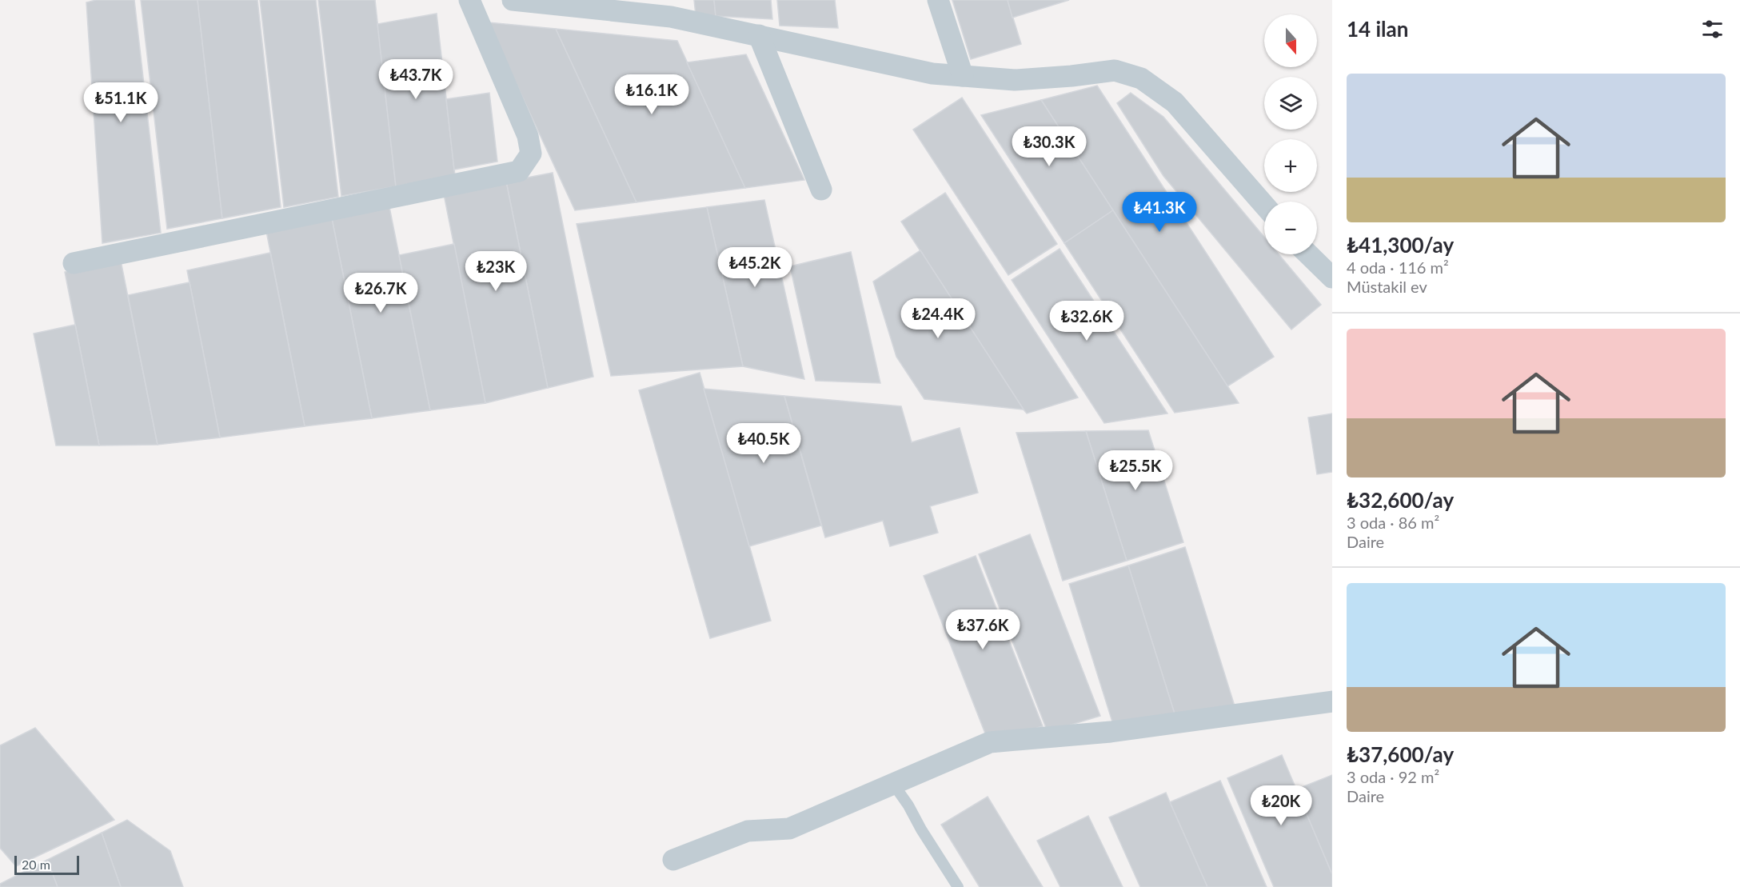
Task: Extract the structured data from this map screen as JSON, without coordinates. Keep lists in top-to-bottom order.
{
  "scale_bar": "20 m",
  "north": "bottom",
  "page": {
    "heading": "14 ilan",
    "map_buttons": ["+", "−"],
    "list": [
      {
        "name": "₺41,300/ay",
        "note": "4 oda · 116 m² · Müstakil ev"
      },
      {
        "name": "₺32,600/ay",
        "note": "3 oda · 86 m² · Daire"
      },
      {
        "name": "₺37,600/ay",
        "note": "3 oda · 92 m² · Daire"
      }
    ],
    "price": [
      "₺43.7K",
      "₺16.1K",
      "₺51.1K",
      "₺30.3K",
      "₺41.3K",
      "₺45.2K",
      "₺23K",
      "₺26.7K",
      "₺24.4K",
      "₺32.6K",
      "₺40.5K",
      "₺25.5K",
      "₺37.6K",
      "₺20K"
    ],
    "scale": "20 m"
  }
}
